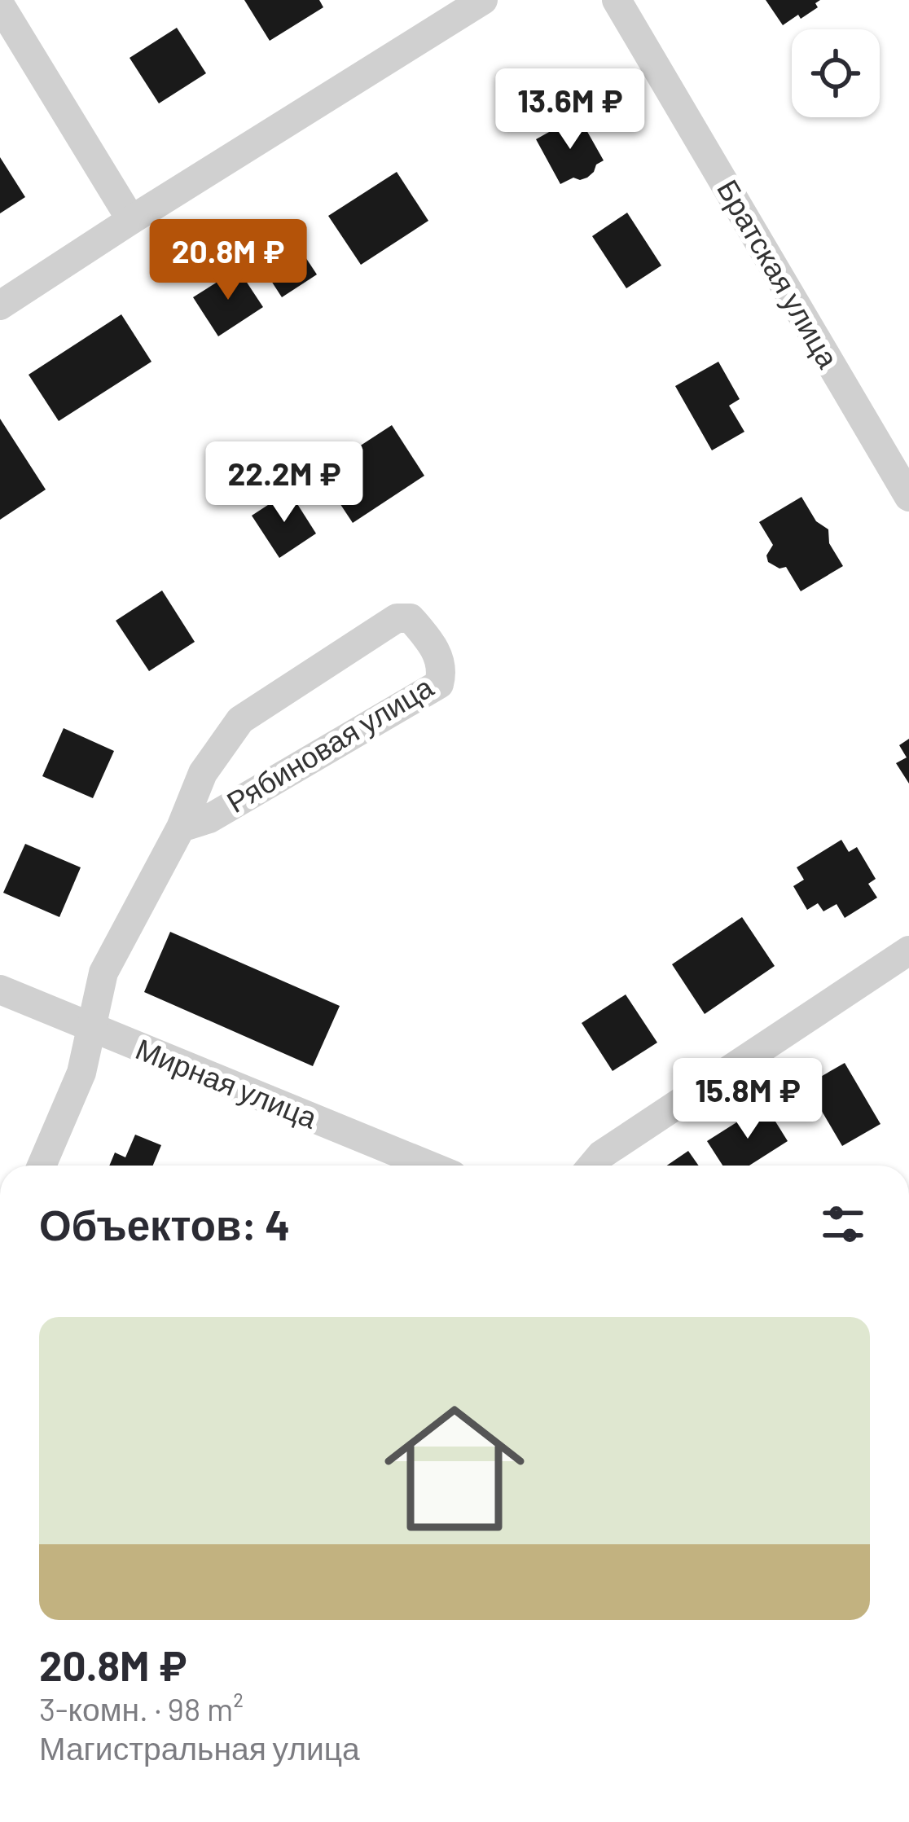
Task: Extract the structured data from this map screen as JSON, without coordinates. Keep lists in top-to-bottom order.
{
  "streets": {
    "street": ["Братская улица", "Рябиновая улица", "Мирная улица"]
  },
  "crossings": [
    ["Рябиновая улица", "Мирная улица"]
  ],
  "page": {
    "price": [
      "13.6M ₽",
      "20.8M ₽",
      "22.2M ₽",
      "15.8M ₽"
    ],
    "heading": "Объектов: 4",
    "list": [
      {
        "name": "20.8M ₽",
        "note": "3-комн. · 98 m² · Магистральная улица"
      }
    ]
  }
}
